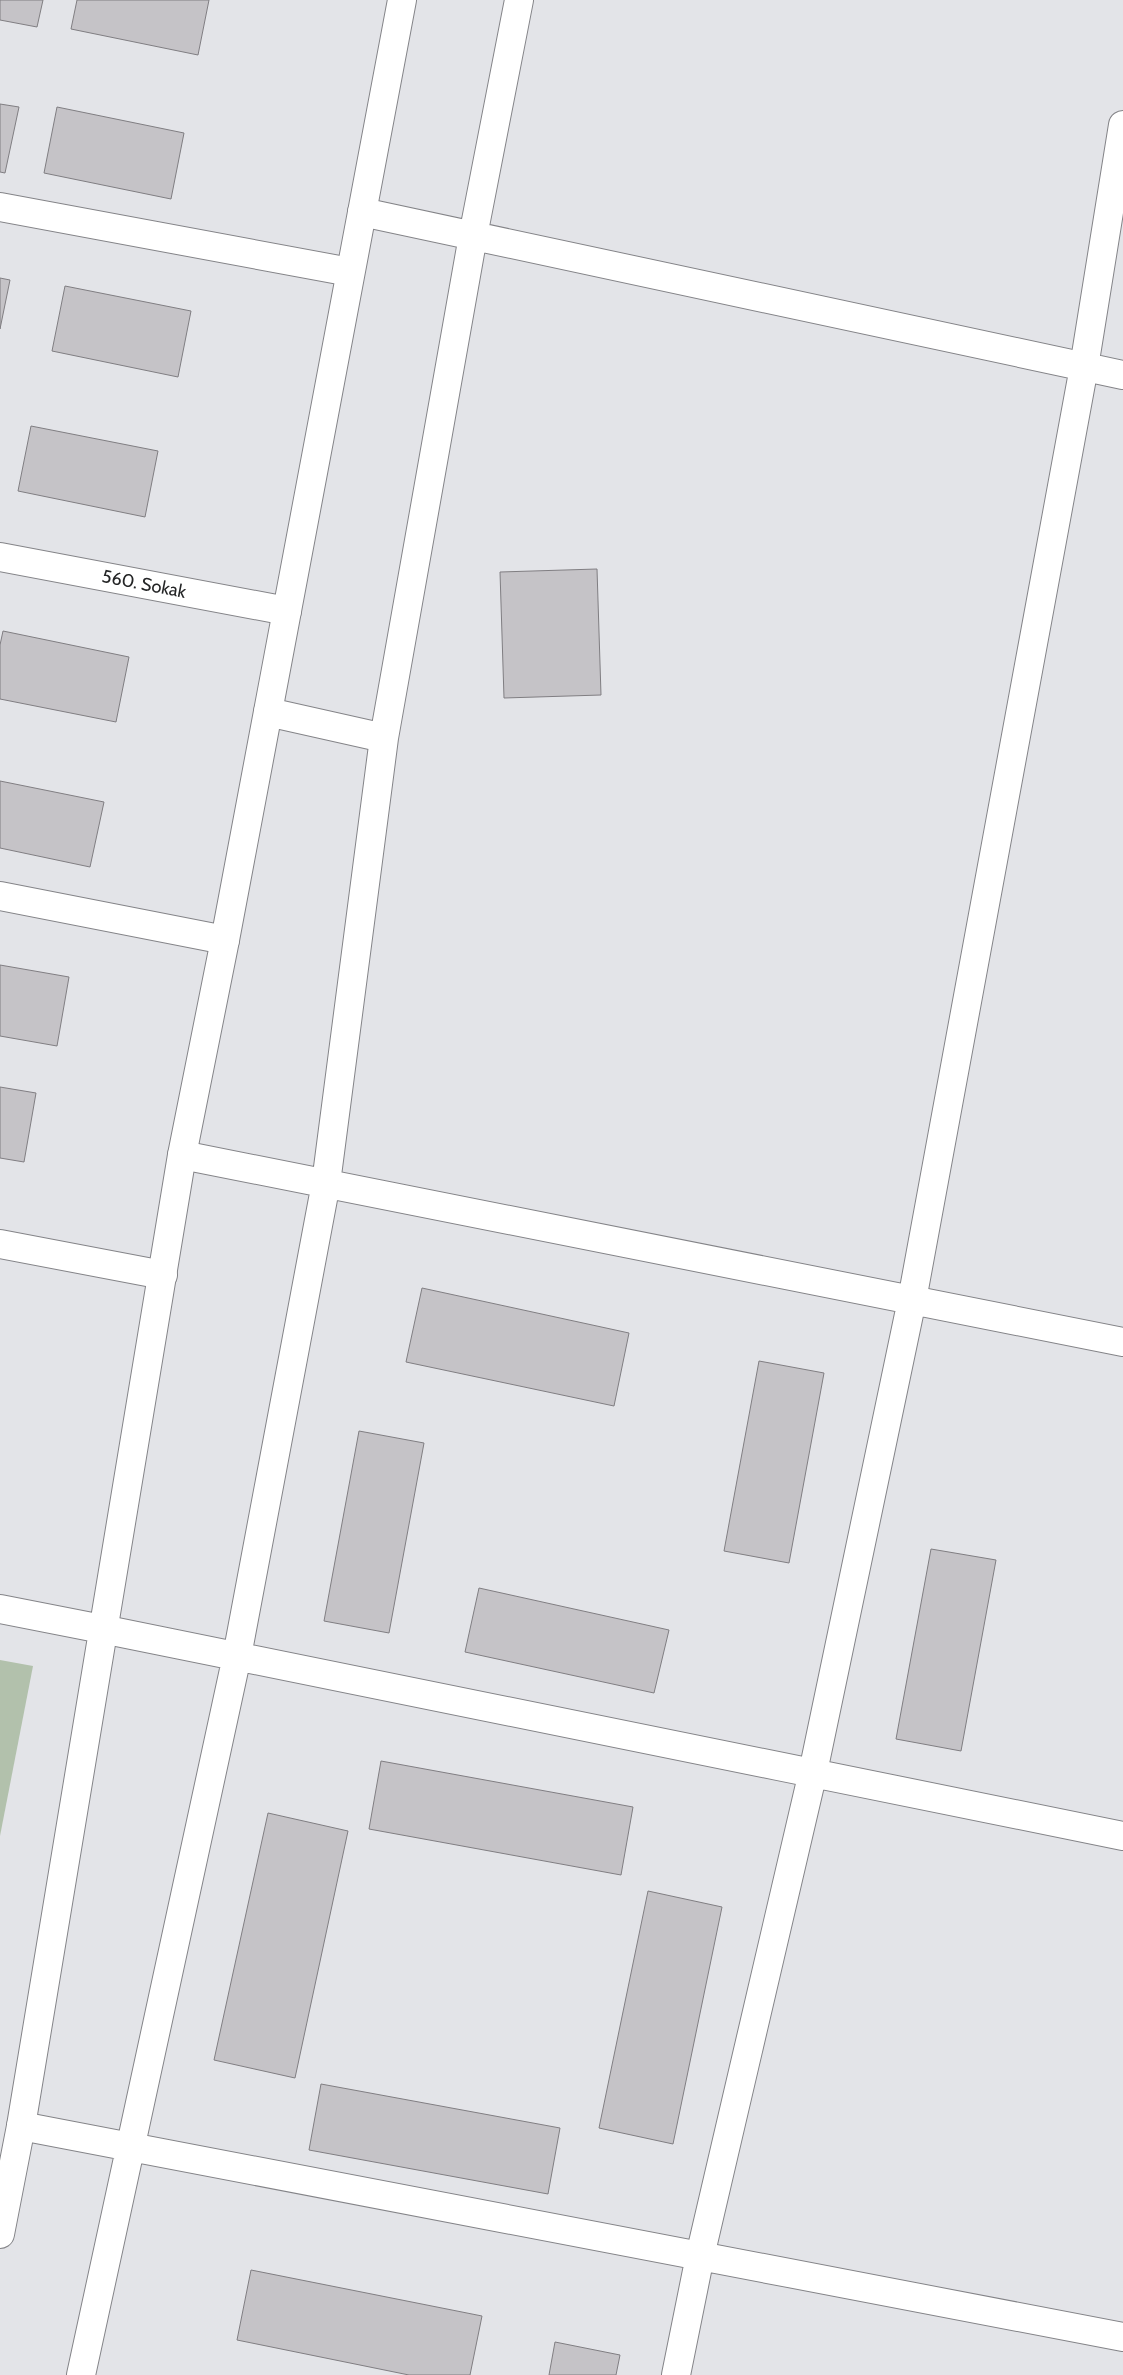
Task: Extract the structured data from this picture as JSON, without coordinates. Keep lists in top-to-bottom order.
{
  "streets": {
    "street": ["560. Sokak"]
  }
}
